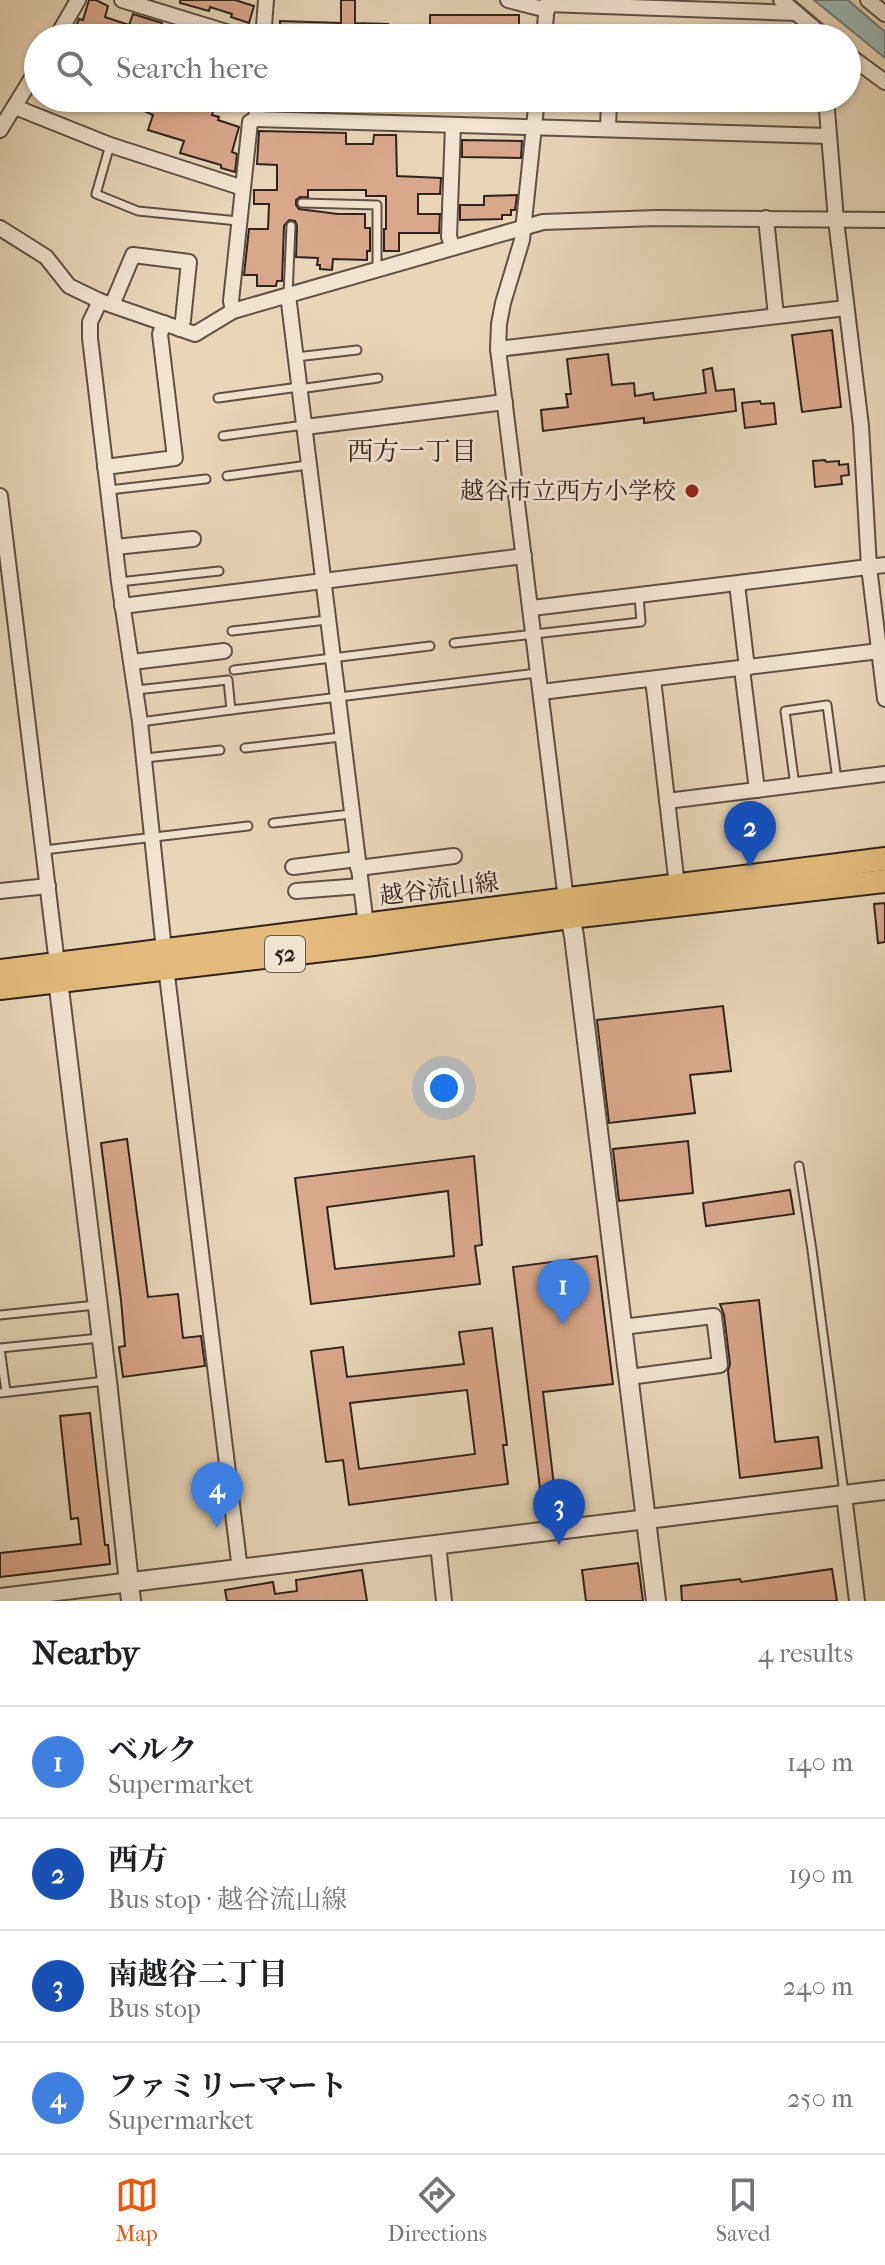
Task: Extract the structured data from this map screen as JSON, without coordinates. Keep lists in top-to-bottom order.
{
  "streets": {
    "main road": ["越谷流山線", "52"]
  },
  "districts": ["西方一丁目"],
  "places": ["越谷市立西方小学校"],
  "page": {
    "search": "Search here",
    "pins": [
      "2",
      "1",
      "4",
      "3"
    ],
    "heading": ["Nearby", "4 results"],
    "list": [
      {
        "mark": "1",
        "name": "ベルク",
        "note": "Supermarket",
        "value": "140 m"
      },
      {
        "mark": "2",
        "name": "西方",
        "note": "Bus stop · 越谷流山線",
        "value": "190 m"
      },
      {
        "mark": "3",
        "name": "南越谷二丁目",
        "note": "Bus stop",
        "value": "240 m"
      },
      {
        "mark": "4",
        "name": "ファミリーマート",
        "note": "Supermarket",
        "value": "250 m"
      }
    ],
    "nav": ["Map", "Directions", "Saved"]
  }
}
